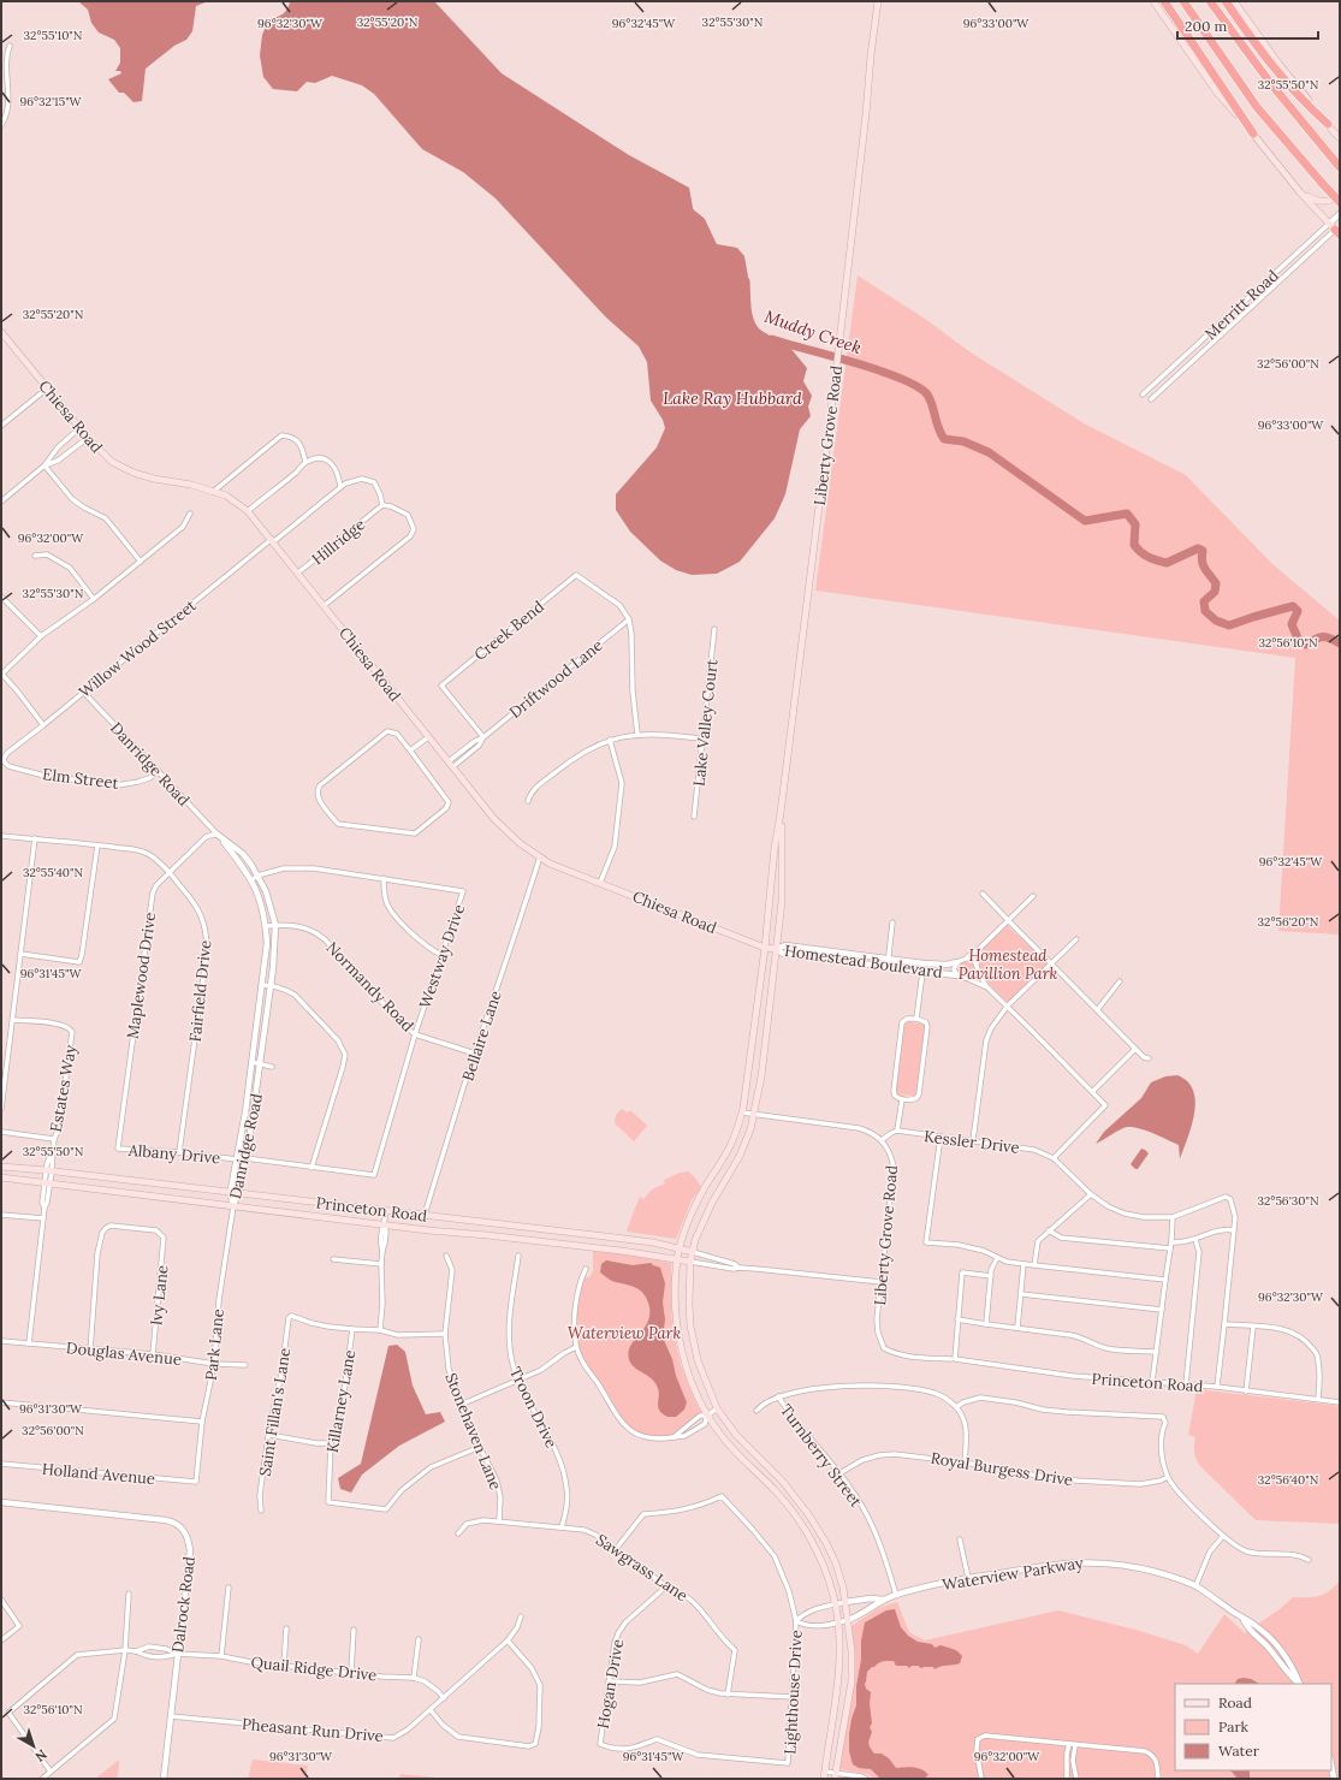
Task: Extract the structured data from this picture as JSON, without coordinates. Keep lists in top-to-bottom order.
{
  "streets": {
    "main road": ["Chiesa Road", "Liberty Grove Road", "Princeton Road"],
    "street": [
      "Merritt Road",
      "Hillridge",
      "Creek Bend",
      "Willow Wood Street",
      "Driftwood Lane",
      "Lake Valley Court",
      "Danridge Road",
      "Elm Street",
      "Westway Drive",
      "Homestead Boulevard",
      "Maplewood Drive",
      "Normandy Road",
      "Fairfield Drive",
      "Bellaire Lane",
      "Estates Way",
      "Kessler Drive",
      "Albany Drive",
      "Ivy Lane",
      "Park Lane",
      "Douglas Avenue",
      "Killarney Lane",
      "Troon Drive",
      "Saint Fillan's Lane",
      "Stonehaven Lane",
      "Turnberry Street",
      "Royal Burgess Drive",
      "Holland Avenue",
      "Sawgrass Lane",
      "Waterview Parkway",
      "Dalrock Road",
      "Quail Ridge Drive",
      "Hogan Drive",
      "Lighthouse Drive",
      "Pheasant Run Drive"
    ]
  },
  "crossings": [
    ["Chiesa Road", "Liberty Grove Road"],
    ["Chiesa Road", "Hillridge"],
    ["Chiesa Road", "Willow Wood Street"],
    ["Chiesa Road", "Driftwood Lane"],
    ["Chiesa Road", "Homestead Boulevard"],
    ["Chiesa Road", "Bellaire Lane"],
    ["Liberty Grove Road", "Homestead Boulevard"],
    ["Liberty Grove Road", "Princeton Road"],
    ["Liberty Grove Road", "Waterview Parkway"],
    ["Liberty Grove Road", "Lighthouse Drive"],
    ["Creek Bend", "Driftwood Lane"],
    ["Willow Wood Street", "Danridge Road"],
    ["Willow Wood Street", "Elm Street"],
    ["Danridge Road", "Elm Street"],
    ["Danridge Road", "Westway Drive"],
    ["Danridge Road", "Maplewood Drive"],
    ["Danridge Road", "Normandy Road"],
    ["Danridge Road", "Albany Drive"],
    ["Danridge Road", "Princeton Road"],
    ["Danridge Road", "Park Lane"],
    ["Westway Drive", "Normandy Road"],
    ["Westway Drive", "Albany Drive"],
    ["Homestead Boulevard", "Kessler Drive"],
    ["Maplewood Drive", "Fairfield Drive"],
    ["Maplewood Drive", "Albany Drive"],
    ["Normandy Road", "Bellaire Lane"],
    ["Fairfield Drive", "Albany Drive"],
    ["Bellaire Lane", "Princeton Road"],
    ["Estates Way", "Princeton Road"],
    ["Estates Way", "Douglas Avenue"],
    ["Princeton Road", "Park Lane"],
    ["Ivy Lane", "Douglas Avenue"],
    ["Park Lane", "Douglas Avenue"],
    ["Park Lane", "Holland Avenue"],
    ["Killarney Lane", "Saint Fillan's Lane"],
    ["Killarney Lane", "Stonehaven Lane"],
    ["Troon Drive", "Sawgrass Lane"],
    ["Stonehaven Lane", "Sawgrass Lane"],
    ["Turnberry Street", "Royal Burgess Drive"],
    ["Turnberry Street", "Waterview Parkway"],
    ["Sawgrass Lane", "Hogan Drive"],
    ["Sawgrass Lane", "Lighthouse Drive"],
    ["Waterview Parkway", "Lighthouse Drive"],
    ["Dalrock Road", "Quail Ridge Drive"],
    ["Dalrock Road", "Pheasant Run Drive"],
    ["Quail Ridge Drive", "Pheasant Run Drive"],
    ["Hogan Drive", "Lighthouse Drive"]
  ],
  "water": ["Muddy Creek", "Lake Ray Hubbard"],
  "parks": ["Homestead Pavillion Park", "Waterview Park"],
  "legend": ["Road", "Park", "Water"],
  "scale_bar": "200 m",
  "north": "bottom right",
  "coordinates": [
    "32°55'30\"N",
    "32°55'20\"N",
    "96°32'30\"W",
    "96°32'45\"W",
    "96°33'00\"W",
    "32°55'10\"N",
    "32°55'50\"N",
    "96°32'15\"W",
    "32°56'00\"N",
    "96°32'00\"W",
    "32°56'10\"N",
    "32°55'40\"N",
    "32°56'20\"N",
    "96°31'45\"W",
    "32°56'30\"N",
    "96°31'30\"W",
    "32°56'40\"N"
  ]
}
